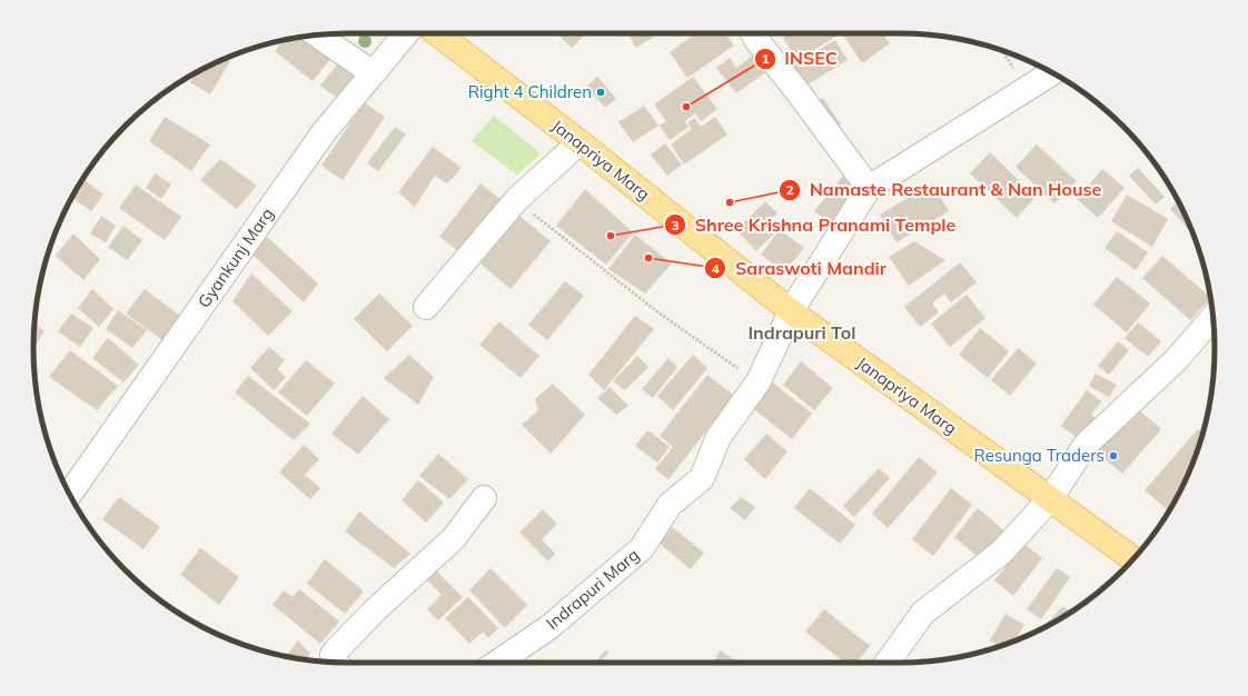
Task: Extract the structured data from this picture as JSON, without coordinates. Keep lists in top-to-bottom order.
{
  "streets": {
    "main road": ["Janapriya Marg"],
    "street": ["Gyankunj Marg", "Indrapuri Marg"]
  },
  "crossings": [
    ["Janapriya Marg", "Indrapuri Marg"]
  ],
  "districts": ["Indrapuri Tol"],
  "places": [
    "Right 4 Children",
    "INSEC",
    "Namaste Restaurant & Nan House",
    "Shree Krishna Pranami Temple",
    "Saraswoti Mandir",
    "Resunga Traders"
  ]
}
